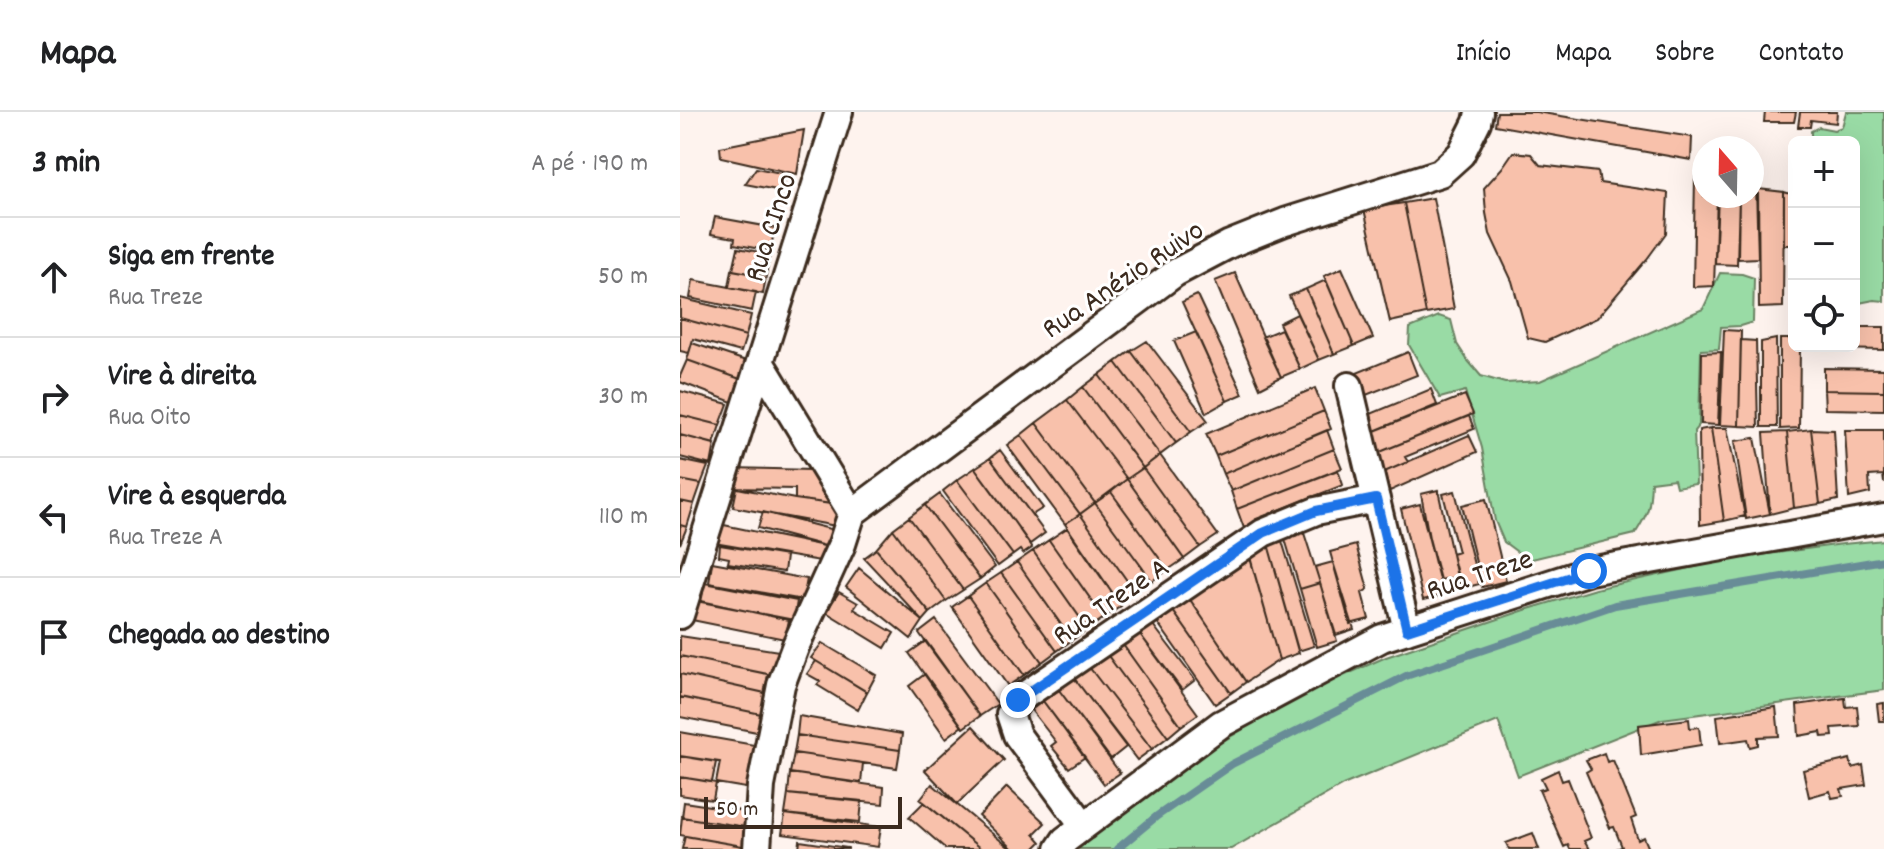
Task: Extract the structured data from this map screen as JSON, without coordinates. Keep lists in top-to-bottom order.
{
  "streets": {
    "street": [
      "Rua CInco",
      "Rua Anézio Ruivo",
      "Rua Treze",
      "Rua Treze A"
    ]
  },
  "crossings": [
    ["Rua Treze", "Rua Treze A"]
  ],
  "scale_bar": "50 m",
  "north": "top",
  "page": {
    "header": "Mapa",
    "nav": [
      "Início",
      "Mapa",
      "Sobre",
      "Contato"
    ],
    "heading": ["3 min", "A pé · 190 m"],
    "map_buttons": ["+", "−"],
    "list": [
      ["Siga em frente", "Rua Treze", "50 m"],
      ["Vire à direita", "Rua Oito", "30 m"],
      ["Vire à esquerda", "Rua Treze A", "110 m"],
      "Chegada ao destino"
    ],
    "scale": "50 m"
  }
}
